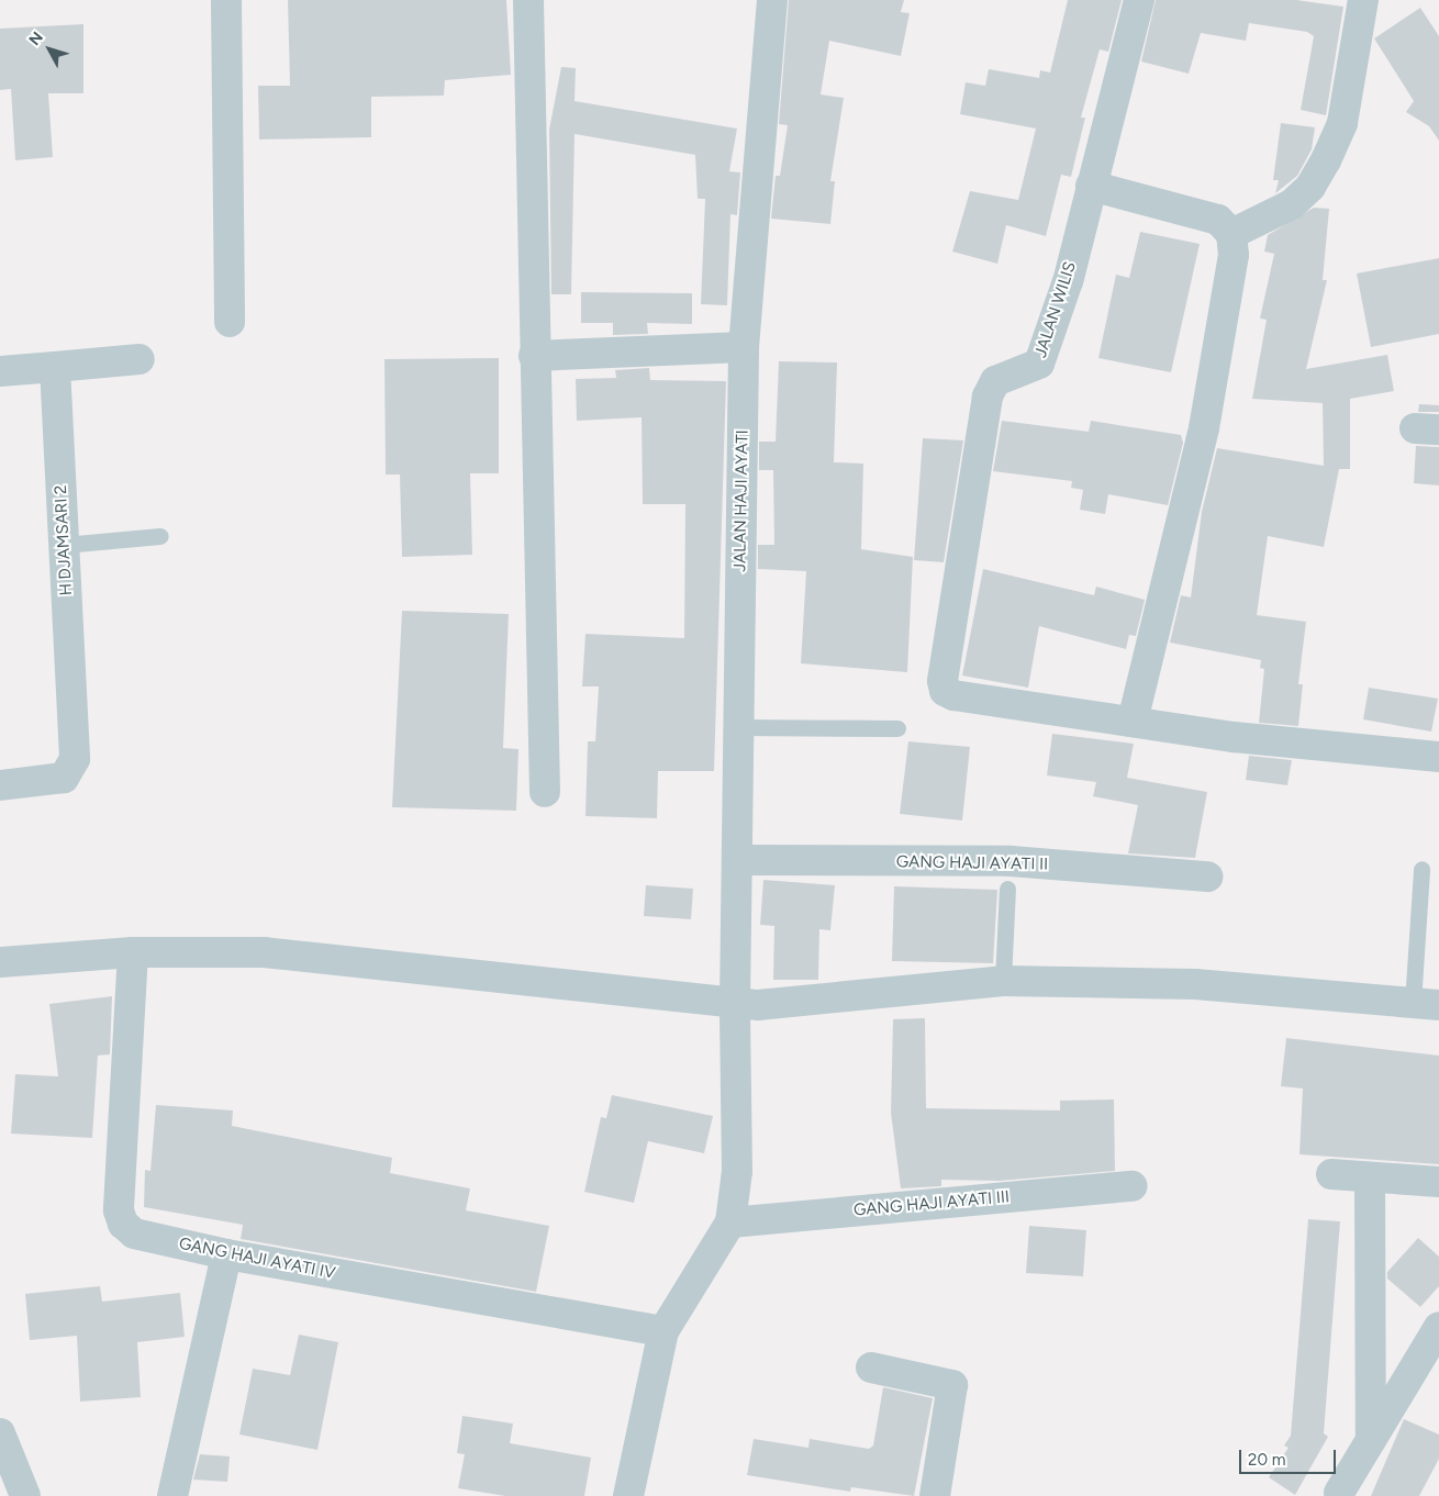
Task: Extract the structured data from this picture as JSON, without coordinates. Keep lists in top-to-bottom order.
{
  "streets": {
    "street": [
      "JALAN WILIS",
      "JALAN HAJI AYATI",
      "H DJAMSARI 2",
      "GANG HAJI AYATI II",
      "GANG HAJI AYATI III",
      "GANG HAJI AYATI IV"
    ]
  },
  "crossings": [
    ["JALAN HAJI AYATI", "GANG HAJI AYATI II"],
    ["JALAN HAJI AYATI", "GANG HAJI AYATI III"]
  ],
  "scale_bar": "20 m",
  "north": "top left"
}
